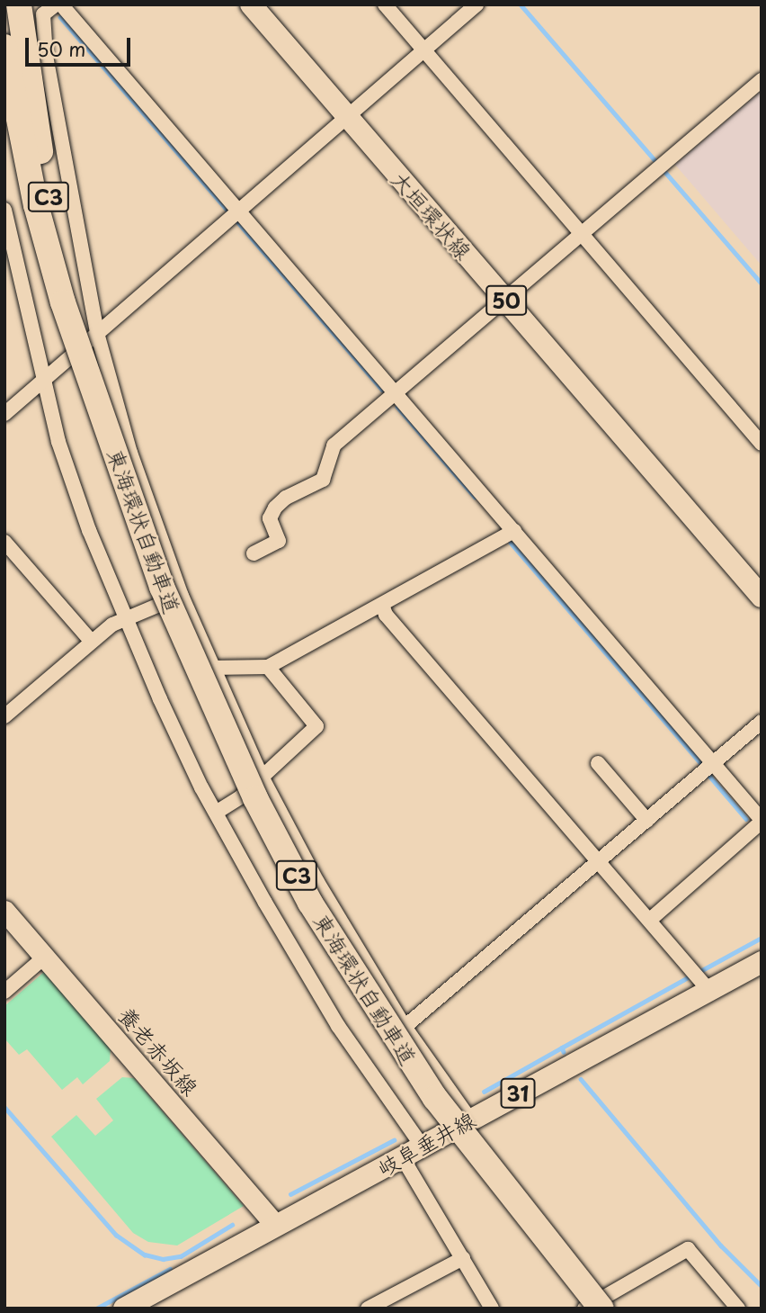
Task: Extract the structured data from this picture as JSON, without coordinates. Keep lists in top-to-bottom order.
{
  "streets": {
    "highway": ["C3", "東海環状自動車道"],
    "main road": [
      "大垣環状線",
      "50",
      "養老赤坂線",
      "31",
      "岐阜垂井線"
    ]
  },
  "crossings": [
    ["養老赤坂線", "岐阜垂井線"]
  ],
  "scale_bar": "50 m"
}
